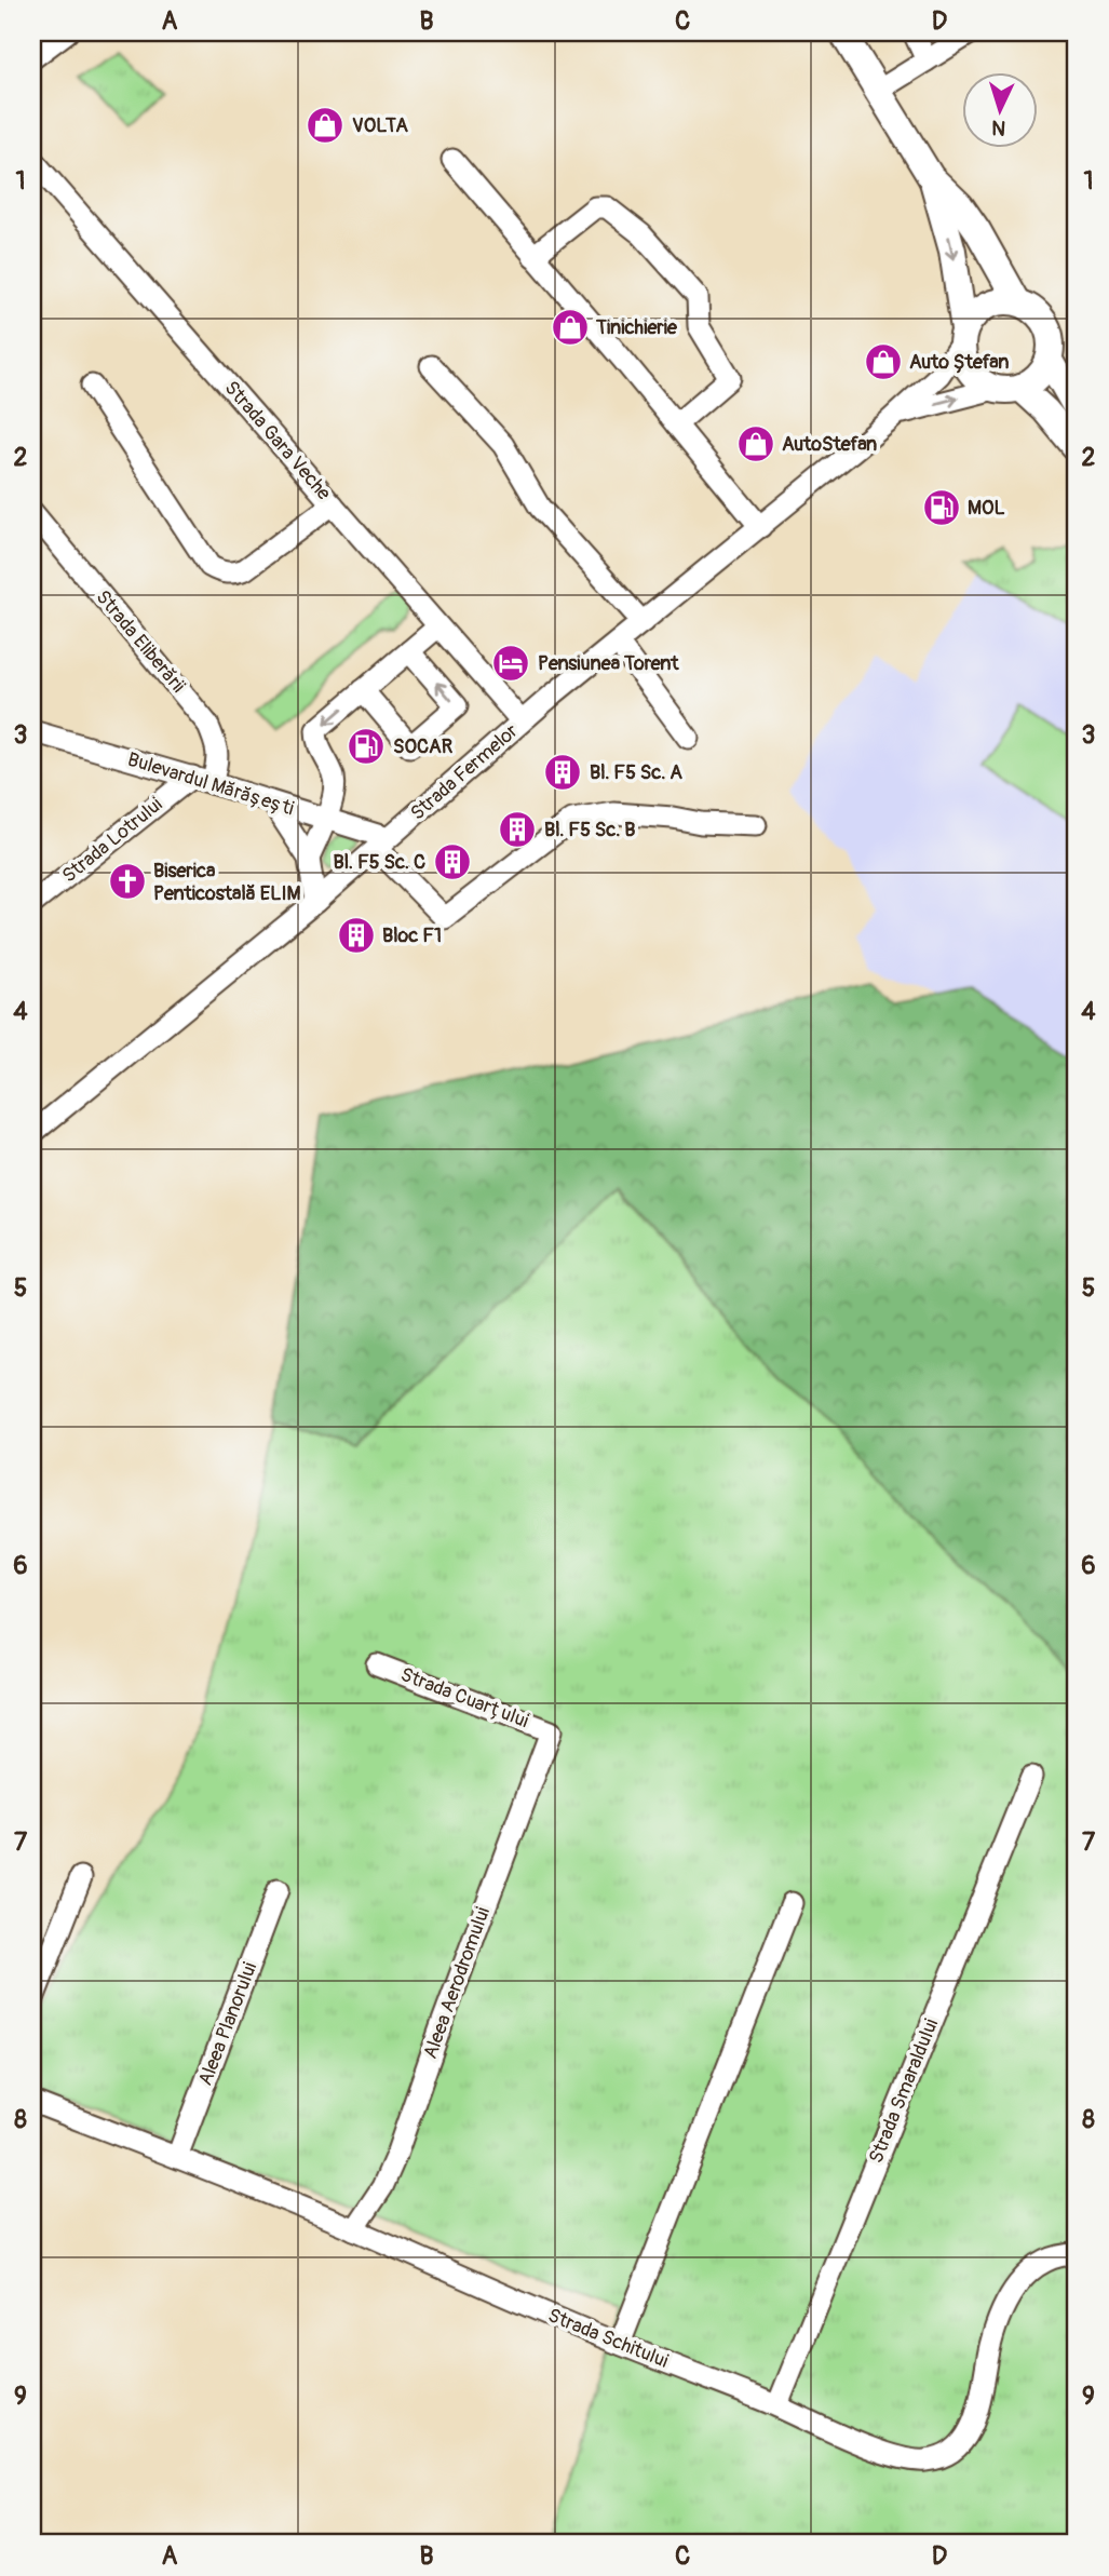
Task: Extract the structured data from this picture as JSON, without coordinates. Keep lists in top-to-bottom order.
{
  "streets": {
    "street": [
      "Strada Gara Veche",
      "Strada Eliberării",
      "Strada Fermelor",
      "Bulevardul Mărășești",
      "Strada Lotrului",
      "Strada Cuarțului",
      "Aleea Aerodromului",
      "Aleea Planorului",
      "Strada Smaraldului",
      "Strada Schitului"
    ]
  },
  "crossings": [
    ["Strada Gara Veche", "Strada Fermelor"],
    ["Strada Eliberării", "Bulevardul Mărășești"],
    ["Strada Eliberării", "Strada Lotrului"],
    ["Strada Fermelor", "Bulevardul Mărășești"],
    ["Bulevardul Mărășești", "Strada Lotrului"],
    ["Strada Cuarțului", "Aleea Aerodromului"],
    ["Aleea Aerodromului", "Strada Schitului"],
    ["Aleea Planorului", "Strada Schitului"],
    ["Strada Smaraldului", "Strada Schitului"]
  ],
  "places": {
    "shop": [
      "VOLTA",
      "Tinichierie",
      "Auto Ștefan",
      "AutoStefan"
    ],
    "fuel station": ["MOL", "SOCAR"],
    "hotel": ["Pensiunea Torent"],
    "building": [
      "Bl. F5 Sc. A",
      "Bl. F5 Sc. B",
      "Bl. F5 Sc. C",
      "Bloc F1"
    ],
    "church": ["Biserica Penticostală ELIM"]
  },
  "north": "bottom",
  "grid": {
    "columns": [
      "A",
      "B",
      "C",
      "D"
    ],
    "rows": [
      "1",
      "2",
      "3",
      "4",
      "5",
      "6",
      "7",
      "8",
      "9"
    ]
  }
}
